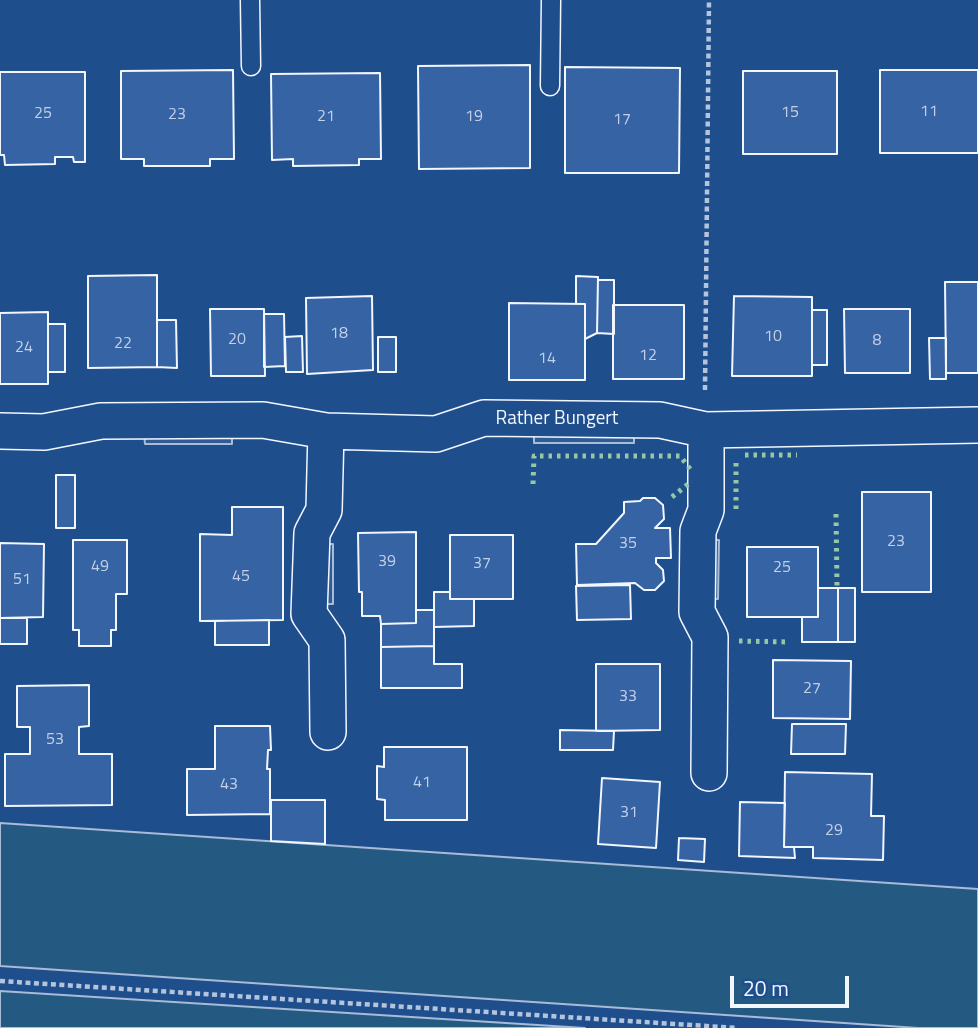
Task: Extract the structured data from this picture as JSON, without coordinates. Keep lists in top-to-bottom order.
{
  "streets": {
    "street": ["Rather Bungert"]
  },
  "house_numbers": [
    "11",
    "15",
    "25",
    "23",
    "21",
    "19",
    "17",
    "18",
    "10",
    "20",
    "8",
    "22",
    "24",
    "12",
    "14",
    "23",
    "35",
    "39",
    "37",
    "49",
    "25",
    "45",
    "51",
    "27",
    "33",
    "53",
    "41",
    "43",
    "31",
    "29"
  ],
  "scale_bar": "20 m"
}
